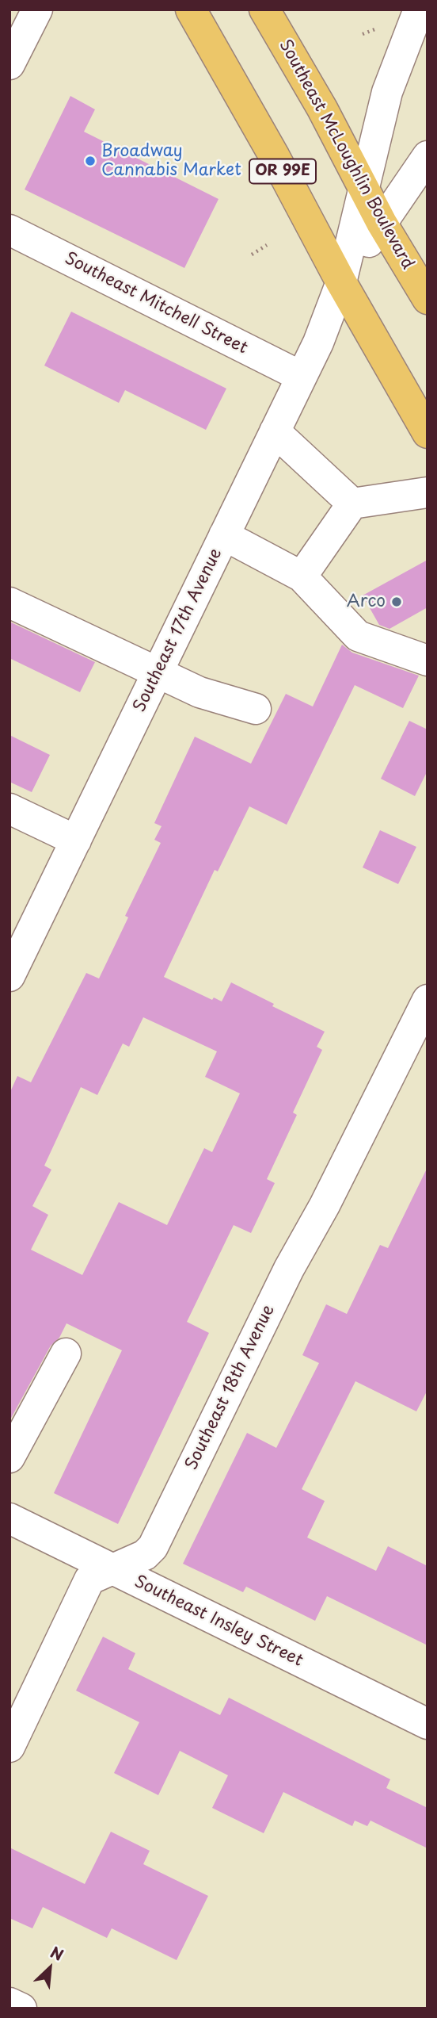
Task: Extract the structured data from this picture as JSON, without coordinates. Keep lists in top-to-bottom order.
{
  "streets": {
    "highway": ["Southeast McLoughlin Boulevard", "OR 99E"],
    "street": [
      "Southeast Mitchell Street",
      "Southeast 17th Avenue",
      "Southeast 18th Avenue",
      "Southeast Insley Street"
    ]
  },
  "crossings": [
    ["Southeast McLoughlin Boulevard", "Southeast 17th Avenue"],
    ["OR 99E", "Southeast 17th Avenue"],
    ["Southeast Mitchell Street", "Southeast 17th Avenue"],
    ["Southeast 18th Avenue", "Southeast Insley Street"]
  ],
  "places": ["Broadway Cannabis Market", "Arco"],
  "north": "top right"
}
